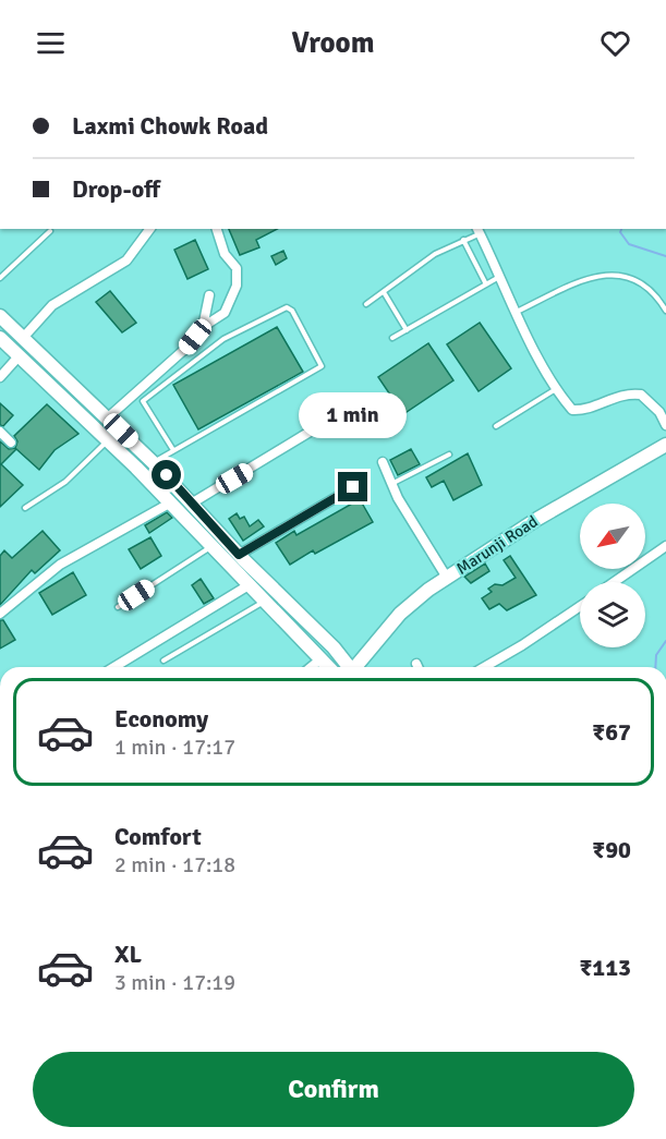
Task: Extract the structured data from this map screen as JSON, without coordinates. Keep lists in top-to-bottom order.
{
  "streets": {
    "main road": ["Marunji Road"]
  },
  "north": "bottom left",
  "page": {
    "header": "Vroom",
    "banner": ["Laxmi Chowk Road", "Drop-off"],
    "bubble": "1 min",
    "list": [
      {
        "name": "Economy",
        "note": "1 min · 17:17",
        "value": "₹67"
      },
      {
        "name": "Comfort",
        "note": "2 min · 17:18",
        "value": "₹90"
      },
      {
        "name": "XL",
        "note": "3 min · 17:19",
        "value": "₹113"
      }
    ],
    "buttons": "Confirm"
  }
}
